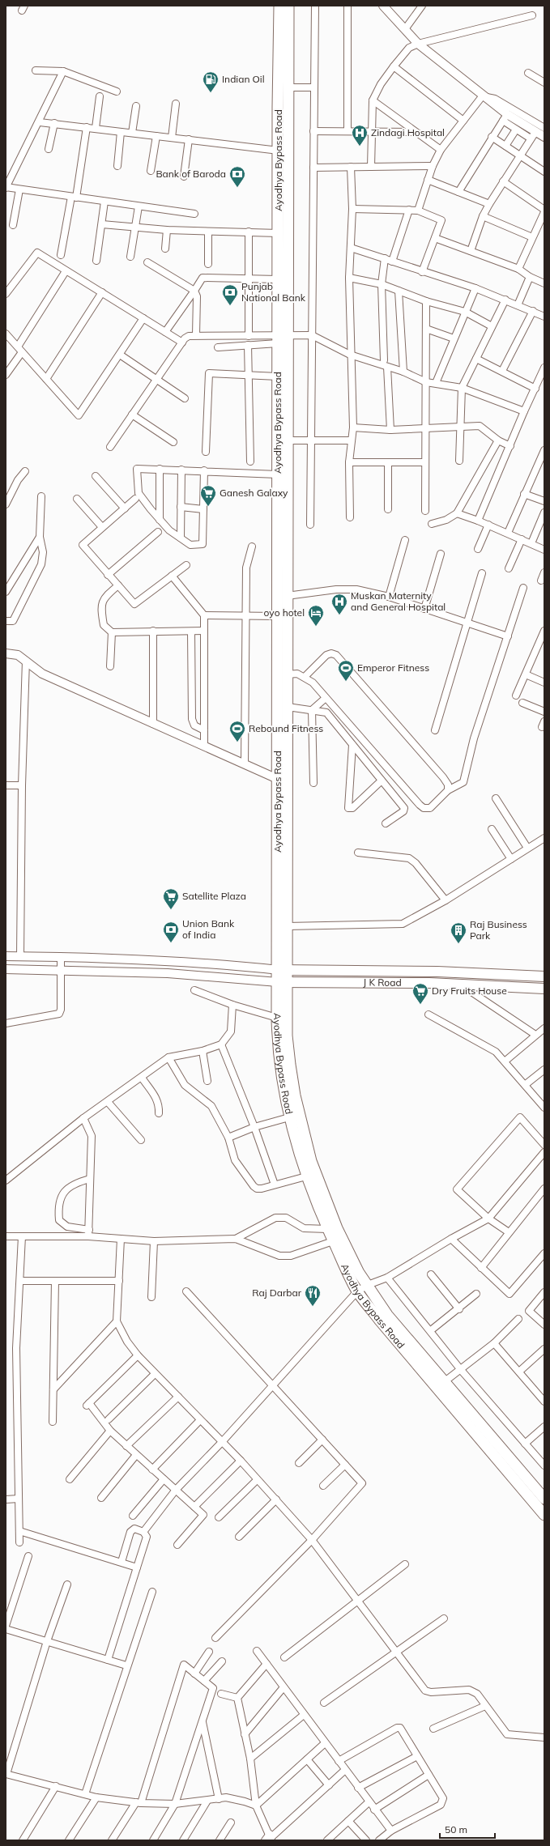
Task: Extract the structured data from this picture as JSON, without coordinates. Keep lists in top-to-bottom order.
{
  "streets": {
    "main road": ["Ayodhya Bypass Road", "J K Road"]
  },
  "crossings": [
    ["Ayodhya Bypass Road", "J K Road"]
  ],
  "places": {
    "fuel station": ["Indian Oil"],
    "hospital": ["Zindagi Hospital", "Muskan Maternity and General Hospital"],
    "bank": ["Bank of Baroda", "Punjab National Bank", "Union Bank of India"],
    "supermarket": ["Ganesh Galaxy", "Satellite Plaza", "Dry Fruits House"],
    "hotel": ["oyo hotel"],
    "sports": ["Emperor Fitness", "Rebound Fitness"],
    "building": ["Raj Business Park"],
    "restaurant": ["Raj Darbar"]
  },
  "scale_bar": "50 m"
}
